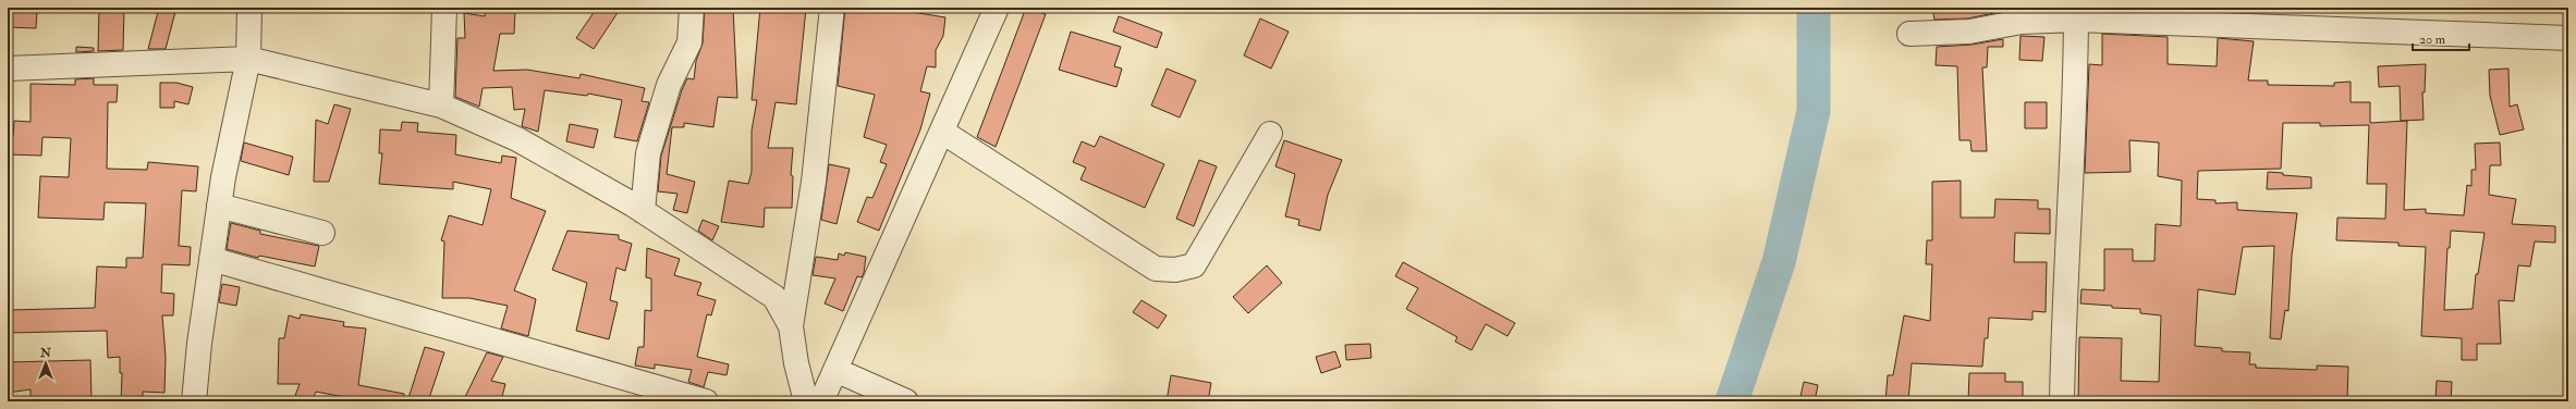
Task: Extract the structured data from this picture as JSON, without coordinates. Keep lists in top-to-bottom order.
{
  "scale_bar": "20 m",
  "north": "top"
}
